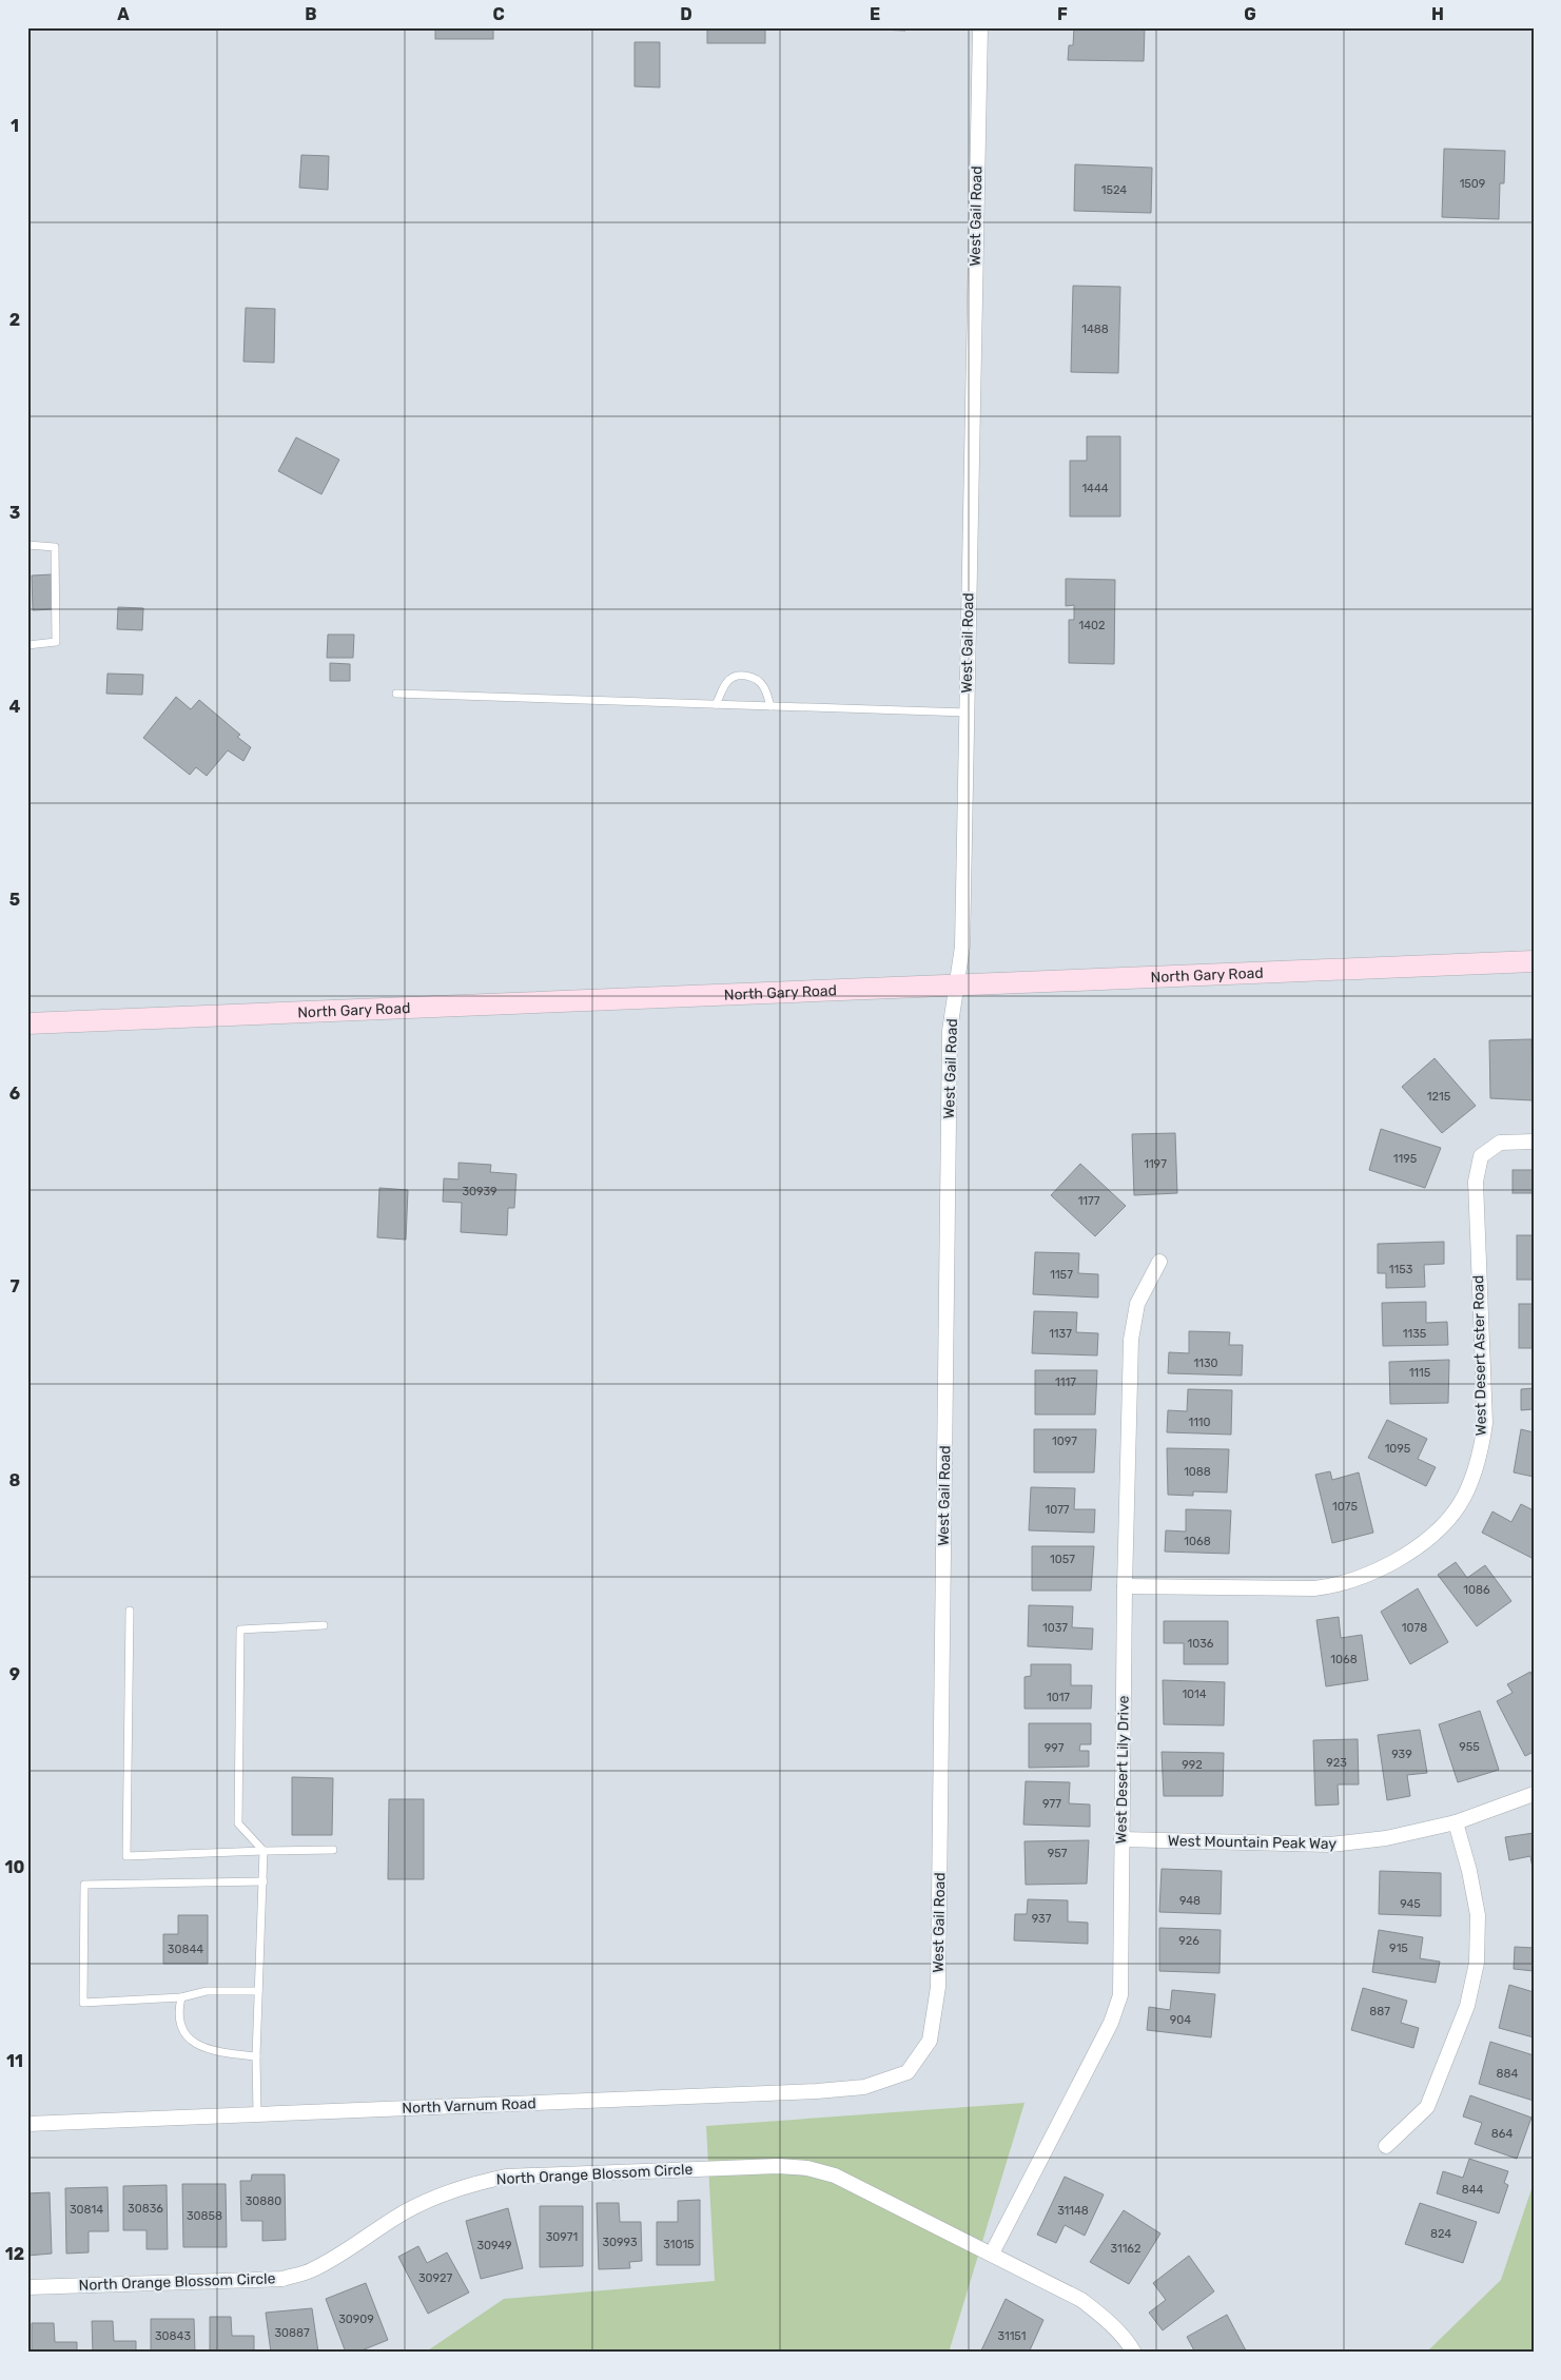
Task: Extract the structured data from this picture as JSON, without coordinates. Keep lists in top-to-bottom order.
{
  "streets": {
    "street": [
      "West Gail Road",
      "North Gary Road",
      "West Desert Aster Road",
      "West Desert Lily Drive",
      "West Mountain Peak Way",
      "North Varnum Road",
      "North Orange Blossom Circle"
    ]
  },
  "crossings": [
    ["West Gail Road", "North Gary Road"],
    ["West Gail Road", "North Varnum Road"],
    ["West Desert Aster Road", "West Desert Lily Drive"],
    ["West Desert Lily Drive", "West Mountain Peak Way"],
    ["West Desert Lily Drive", "North Orange Blossom Circle"]
  ],
  "house_numbers": [
    "1509",
    "1524",
    "1488",
    "1444",
    "1402",
    "1215",
    "1195",
    "1197",
    "30939",
    "1177",
    "1153",
    "1157",
    "1137",
    "1135",
    "1130",
    "1115",
    "1117",
    "1110",
    "1097",
    "1095",
    "1088",
    "1075",
    "1077",
    "1068",
    "1057",
    "1086",
    "1037",
    "1078",
    "1036",
    "1068",
    "1014",
    "1017",
    "955",
    "997",
    "939",
    "923",
    "992",
    "977",
    "957",
    "948",
    "945",
    "937",
    "926",
    "915",
    "30844",
    "887",
    "904",
    "884",
    "864",
    "844",
    "30880",
    "30836",
    "30814",
    "31148",
    "30858",
    "824",
    "30971",
    "30993",
    "31015",
    "30949",
    "31162",
    "30927",
    "30909",
    "30887",
    "30843",
    "31151"
  ],
  "grid": {
    "columns": [
      "A",
      "B",
      "C",
      "D",
      "E",
      "F",
      "G",
      "H"
    ],
    "rows": [
      "1",
      "2",
      "3",
      "4",
      "5",
      "6",
      "7",
      "8",
      "9",
      "10",
      "11",
      "12"
    ]
  }
}
